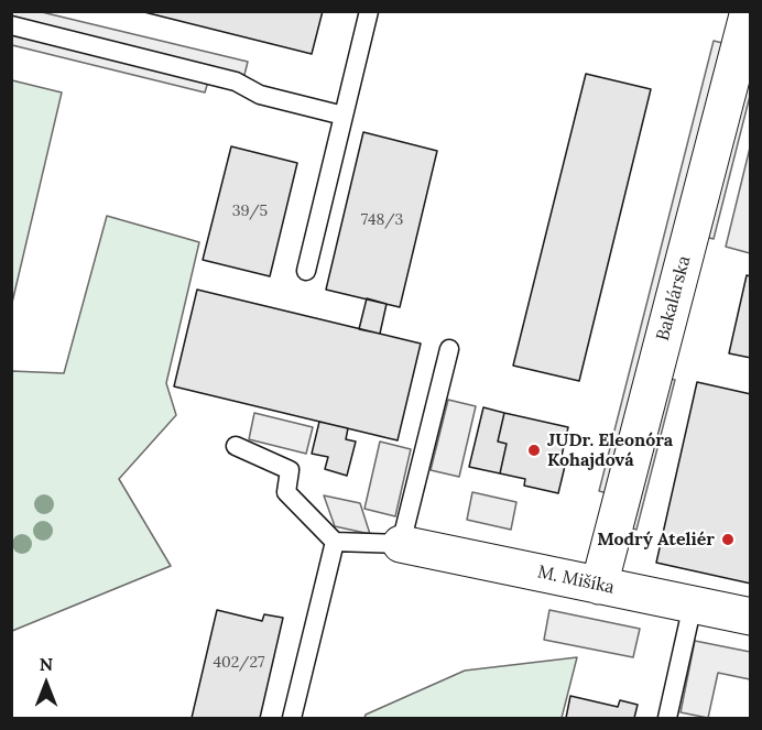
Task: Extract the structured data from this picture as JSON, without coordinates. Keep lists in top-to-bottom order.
{
  "streets": {
    "street": ["Bakalárska", "M. Mišíka"]
  },
  "crossings": [
    ["Bakalárska", "M. Mišíka"]
  ],
  "places": ["JUDr. Eleonóra Kohajdová", "Modrý Ateliér"],
  "house_numbers": ["39/5", "748/3", "402/27"],
  "north": "top"
}
